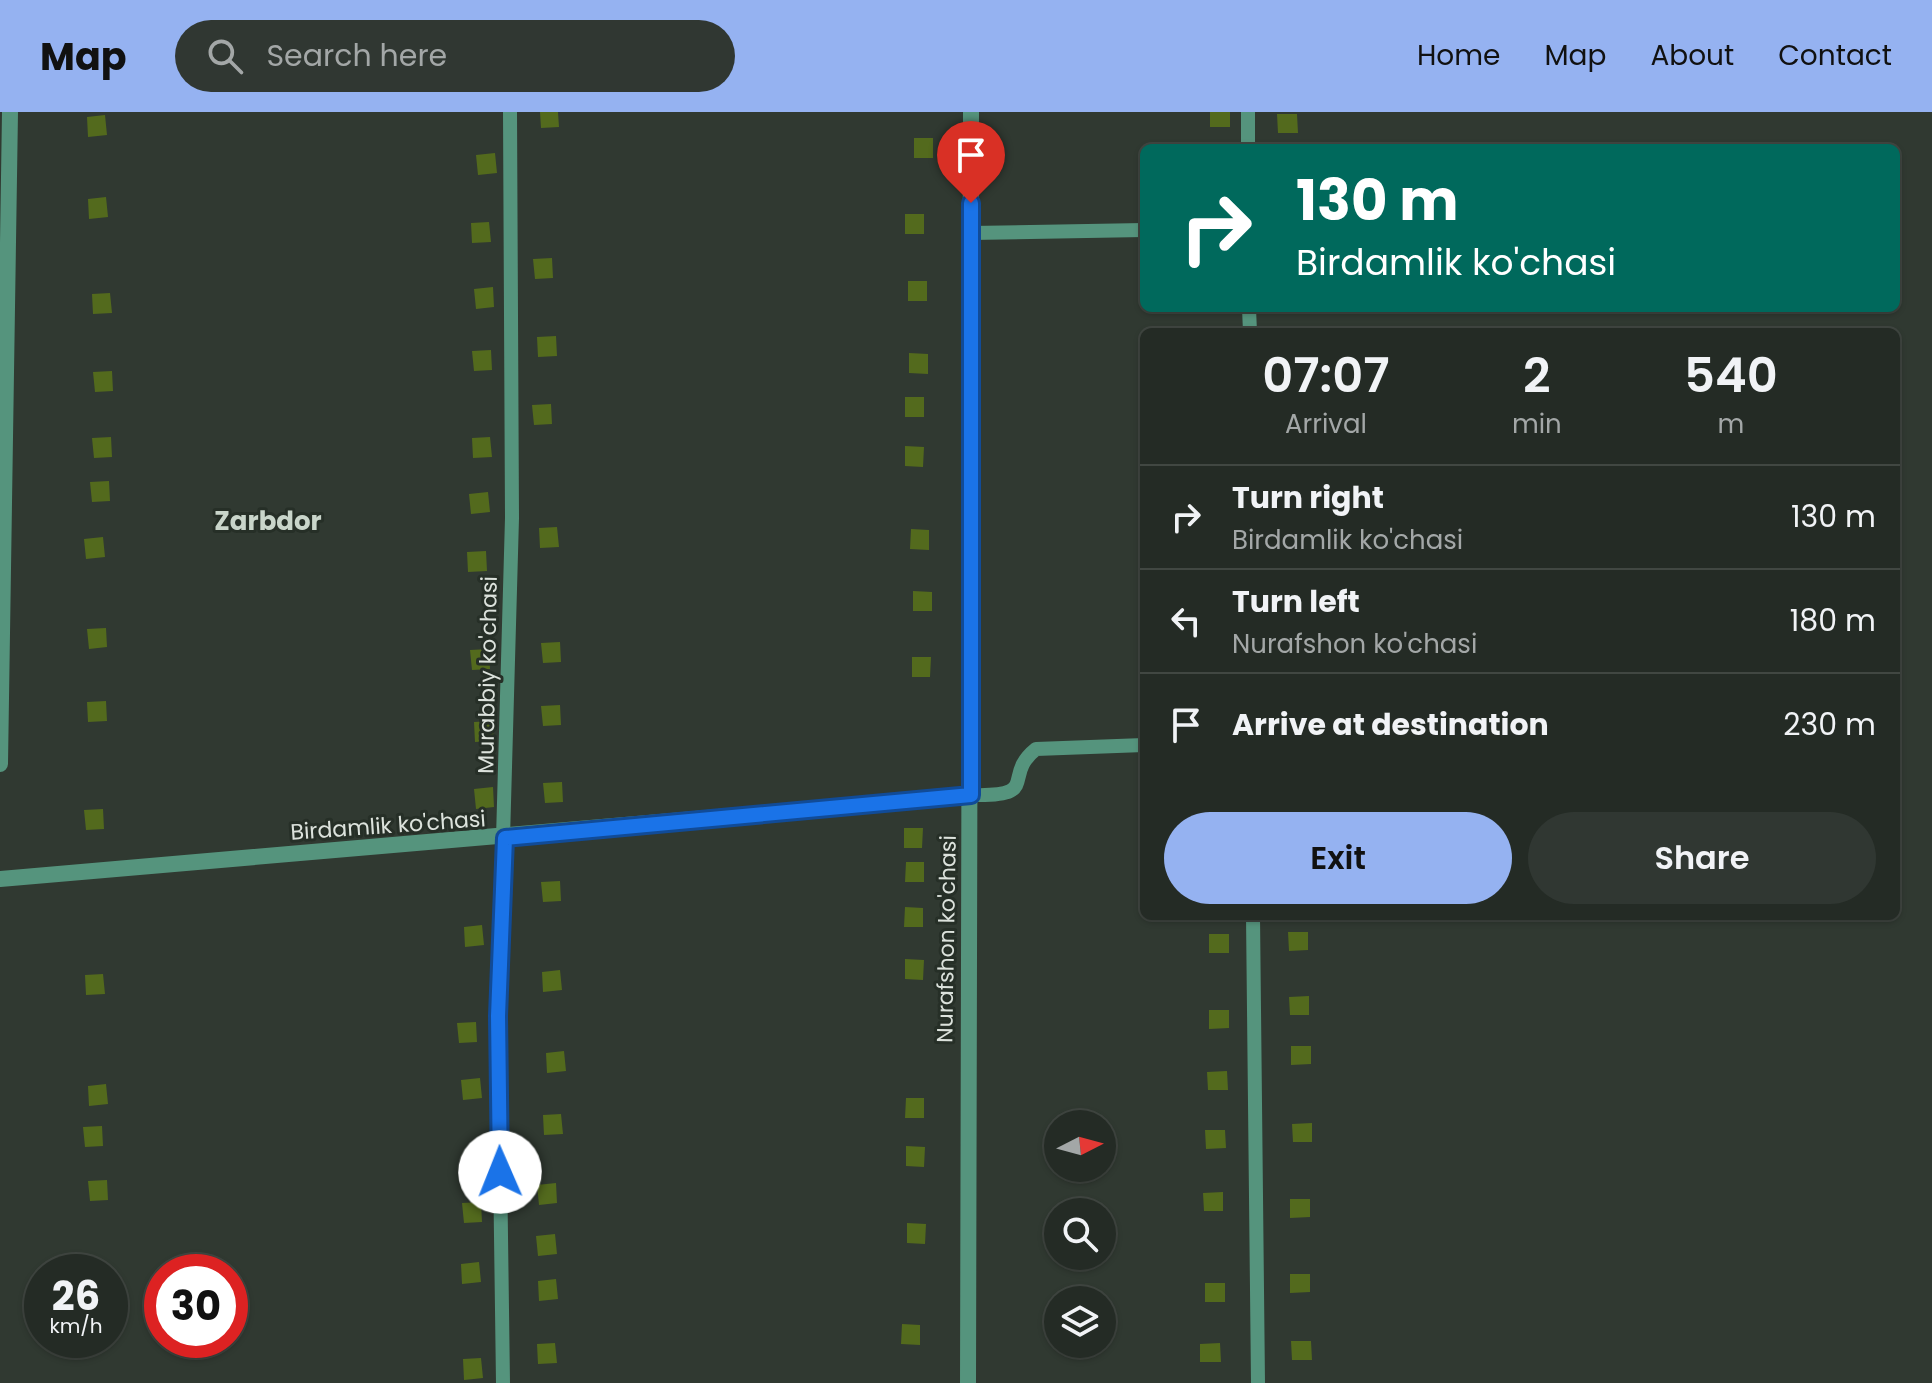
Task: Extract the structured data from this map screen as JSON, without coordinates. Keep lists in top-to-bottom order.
{
  "streets": {
    "street": ["Murabbiy ko'chasi", "Birdamlik ko'chasi", "Nurafshon ko'chasi"]
  },
  "crossings": [
    ["Murabbiy ko'chasi", "Birdamlik ko'chasi"],
    ["Birdamlik ko'chasi", "Nurafshon ko'chasi"]
  ],
  "districts": ["Zarbdor"],
  "north": "right",
  "page": {
    "header": "Map",
    "search": "Search here",
    "nav": [
      "Home",
      "Map",
      "About",
      "Contact"
    ],
    "turn": ["130 m", "Birdamlik ko'chasi"],
    "eta": [
      "07:07",
      "Arrival",
      "2",
      "min",
      "540",
      "m"
    ],
    "list": [
      {
        "name": "Turn right",
        "note": "Birdamlik ko'chasi",
        "value": "130 m"
      },
      {
        "name": "Turn left",
        "note": "Nurafshon ko'chasi",
        "value": "180 m"
      },
      {
        "name": "Arrive at destination",
        "value": "230 m"
      }
    ],
    "buttons": ["Exit", "Share"],
    "speed": "26 km/h",
    "limit": "30"
  }
}
